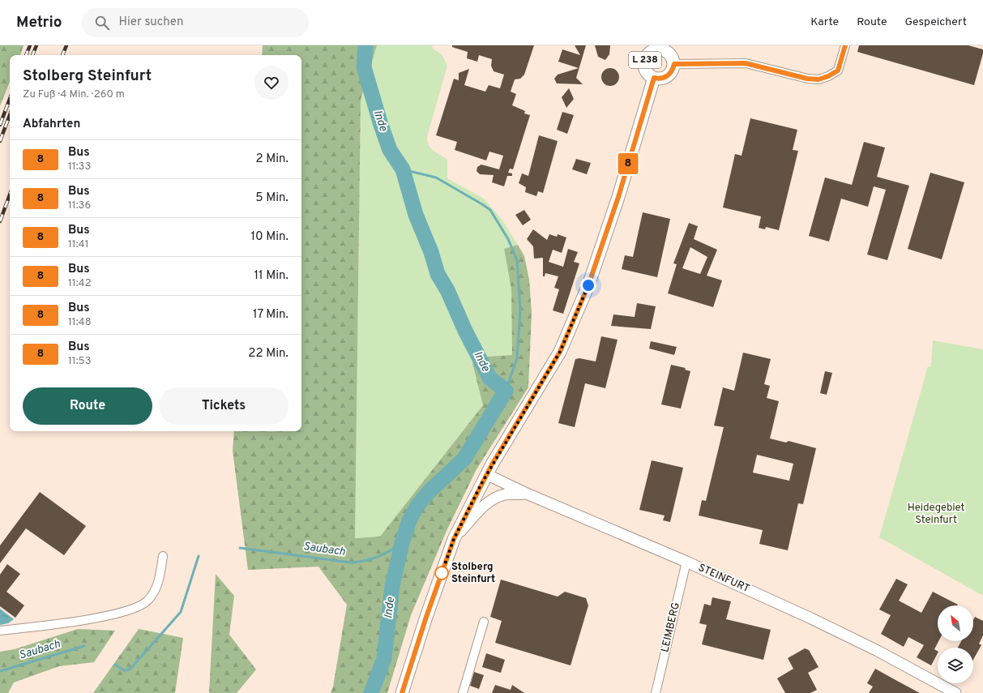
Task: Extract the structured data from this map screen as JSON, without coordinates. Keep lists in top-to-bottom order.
{
  "streets": {
    "main road": ["L 238"],
    "street": ["STEINFURT", "LEIMBERG"]
  },
  "crossings": [
    ["L 238", "STEINFURT"],
    ["STEINFURT", "LEIMBERG"]
  ],
  "water": ["Inde", "Saubach"],
  "parks": ["Heidegebiet Steinfurt"],
  "places": ["Stolberg Steinfurt"],
  "lines": ["bus line 8"],
  "north": "top left",
  "page": {
    "header": "Metrio",
    "search": "Hier suchen",
    "nav": ["Karte", "Route", "Gespeichert"],
    "on_map": "8",
    "heading": [
      ["Stolberg Steinfurt", "Zu Fuß · 4 Min. · 260 m"],
      "Abfahrten"
    ],
    "list": [
      {
        "mark": "8",
        "name": "Bus",
        "note": "11:33",
        "value": "2 Min."
      },
      {
        "mark": "8",
        "name": "Bus",
        "note": "11:36",
        "value": "5 Min."
      },
      {
        "mark": "8",
        "name": "Bus",
        "note": "11:41",
        "value": "10 Min."
      },
      {
        "mark": "8",
        "name": "Bus",
        "note": "11:42",
        "value": "11 Min."
      },
      {
        "mark": "8",
        "name": "Bus",
        "note": "11:48",
        "value": "17 Min."
      },
      {
        "mark": "8",
        "name": "Bus",
        "note": "11:53",
        "value": "22 Min."
      }
    ],
    "buttons": ["Route", "Tickets"]
  }
}
